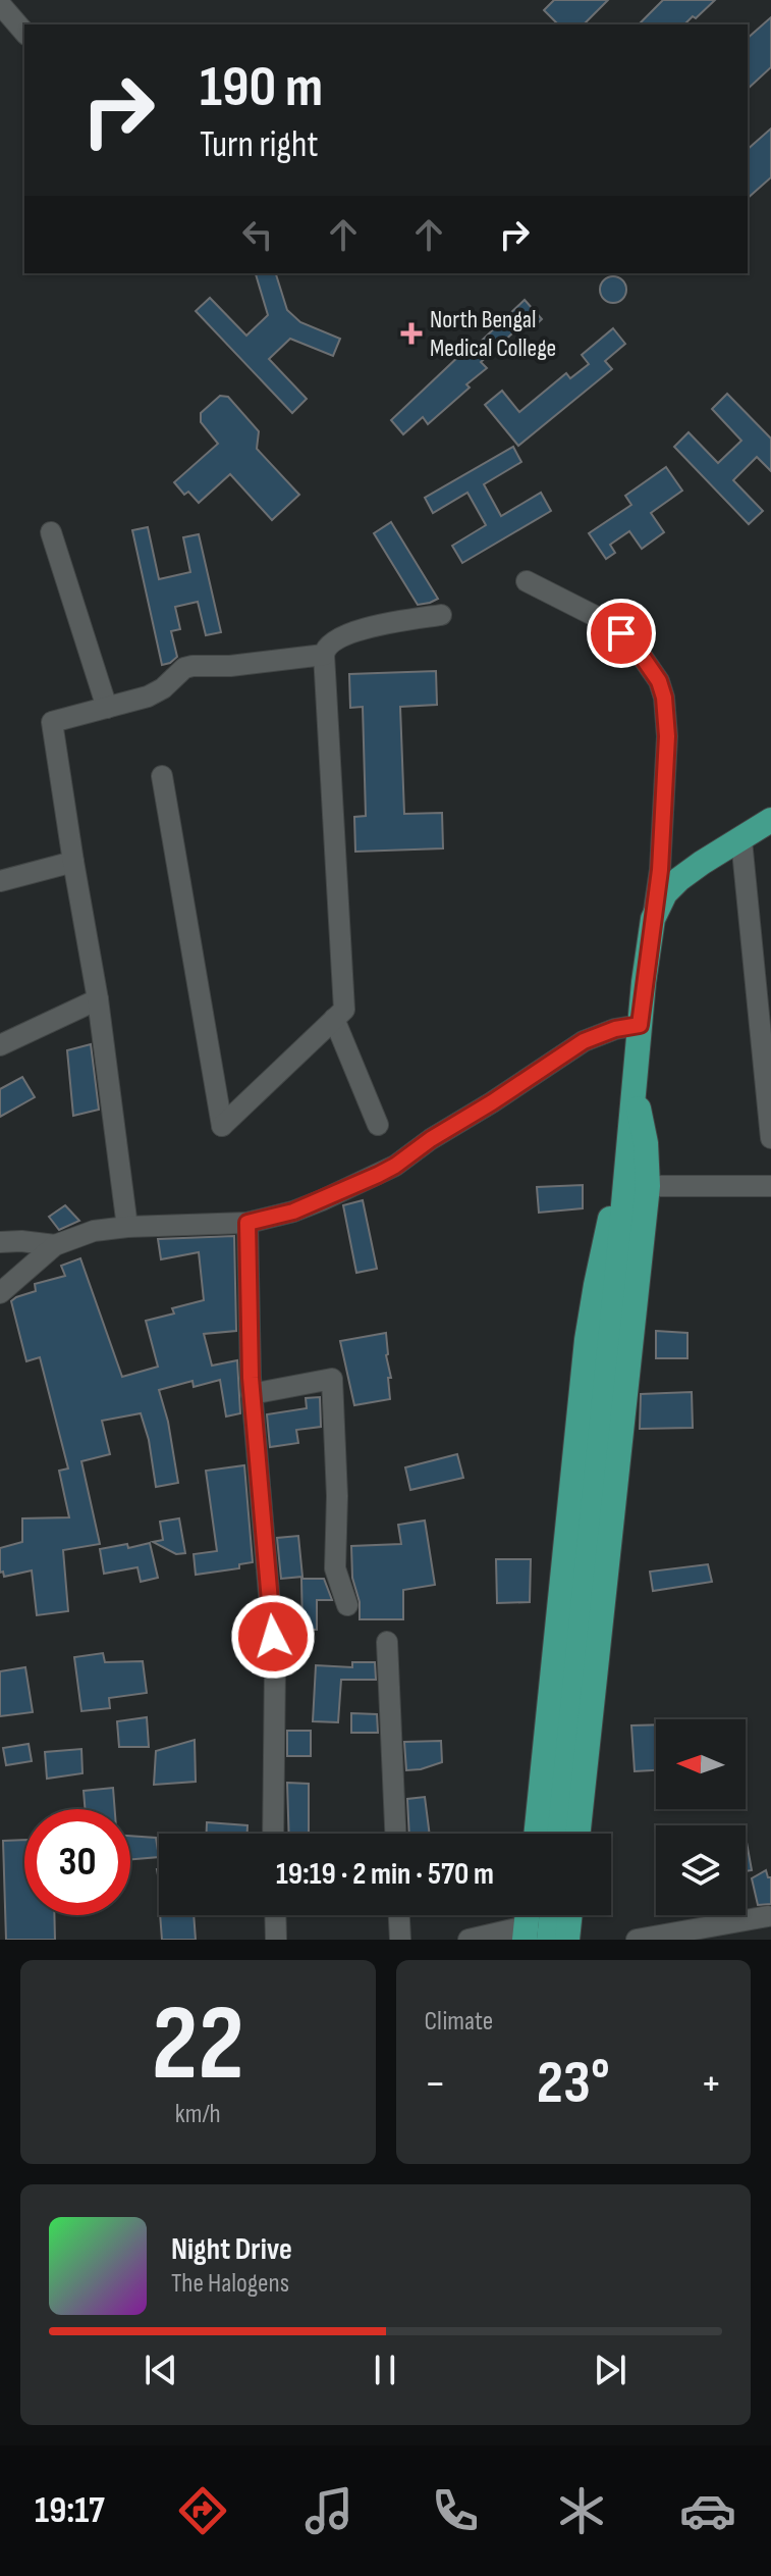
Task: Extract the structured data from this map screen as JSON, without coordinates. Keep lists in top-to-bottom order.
{
  "places": {
    "health": ["North Bengal Medical College"]
  },
  "north": "left",
  "page": {
    "turn": ["190 m", "Turn right"],
    "limit": "30",
    "trip": "19:19 · 2 min · 570 m",
    "tile": [
      ["22", "km/h"],
      "Climate"
    ],
    "heat": ["−", "23°", "+"],
    "song": ["Night Drive", "The Halogens"],
    "tabs": "19:17"
  }
}
